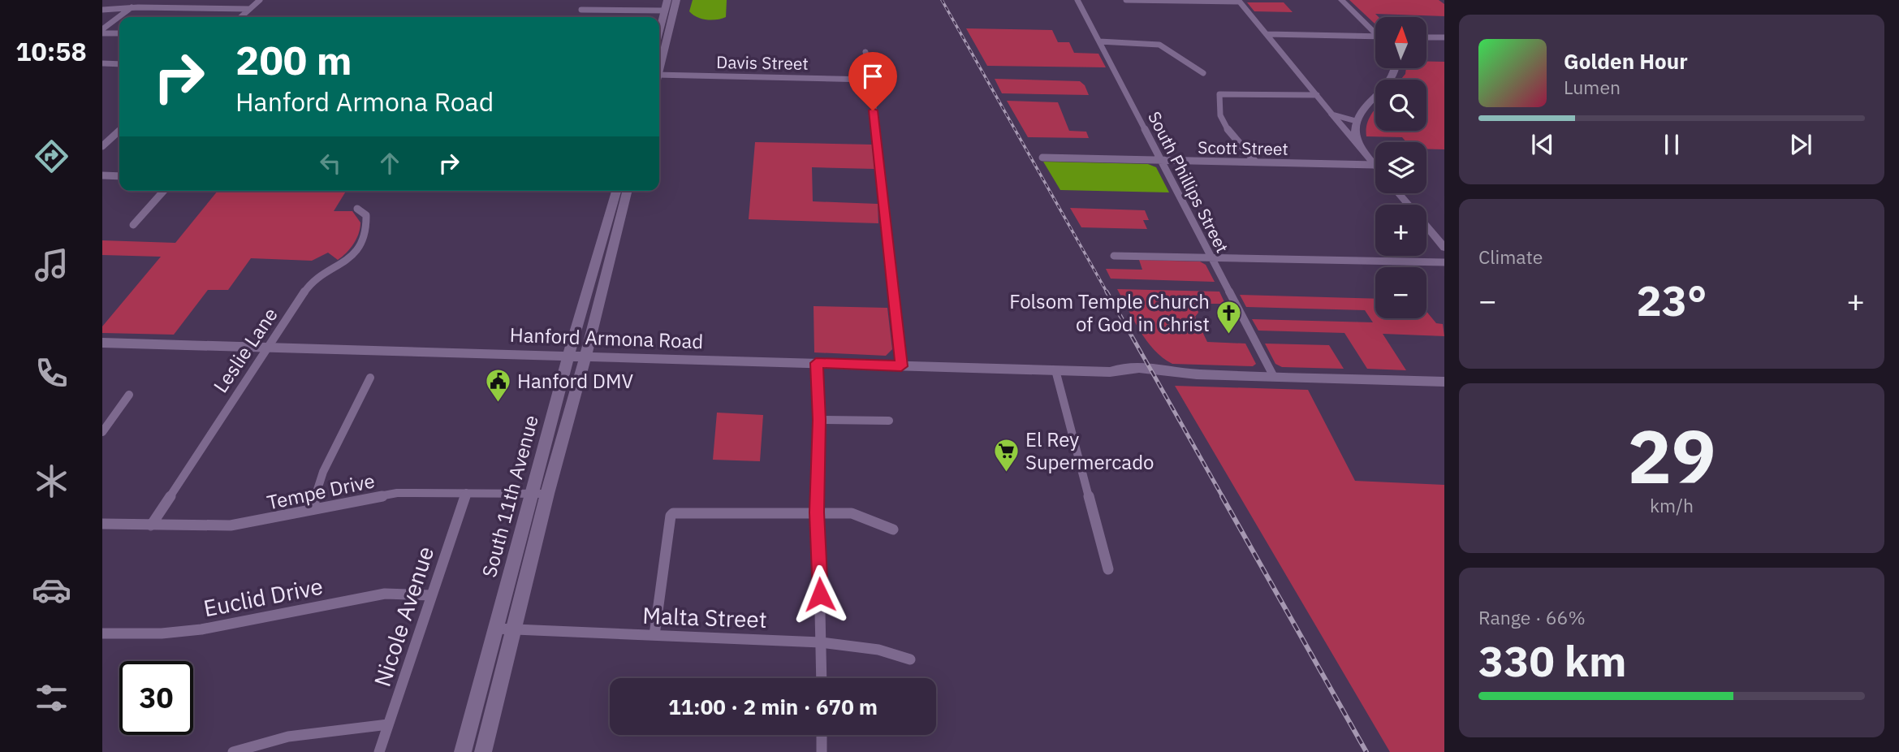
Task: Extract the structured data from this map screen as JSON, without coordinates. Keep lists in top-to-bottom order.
{
  "streets": {
    "main road": ["Hanford Armona Road", "South 11th Avenue"],
    "street": [
      "Davis Street",
      "Scott Street",
      "South Phillips Street",
      "Leslie Lane",
      "Tempe Drive",
      "Euclid Drive",
      "Nicole Avenue",
      "Malta Street"
    ]
  },
  "crossings": [
    ["Scott Street", "South Phillips Street"],
    ["South Phillips Street", "Hanford Armona Road"],
    ["Hanford Armona Road", "Leslie Lane"],
    ["Hanford Armona Road", "South 11th Avenue"],
    ["Leslie Lane", "Tempe Drive"],
    ["Tempe Drive", "South 11th Avenue"],
    ["Tempe Drive", "Nicole Avenue"],
    ["South 11th Avenue", "Malta Street"],
    ["Euclid Drive", "Nicole Avenue"]
  ],
  "places": {
    "church": ["Folsom Temple Church of God in Christ"],
    "public building": ["Hanford DMV"],
    "supermarket": ["El Rey Supermercado"]
  },
  "north": "top",
  "page": {
    "tabs": "10:58",
    "map_buttons": ["+", "−"],
    "turn": ["200 m", "Hanford Armona Road"],
    "song": ["Golden Hour", "Lumen"],
    "tile": [
      "Climate",
      ["29", "km/h"],
      ["Range · 66%", "330 km"]
    ],
    "heat": ["−", "23°", "+"],
    "limit": "30",
    "trip": "11:00 · 2 min · 670 m"
  }
}
